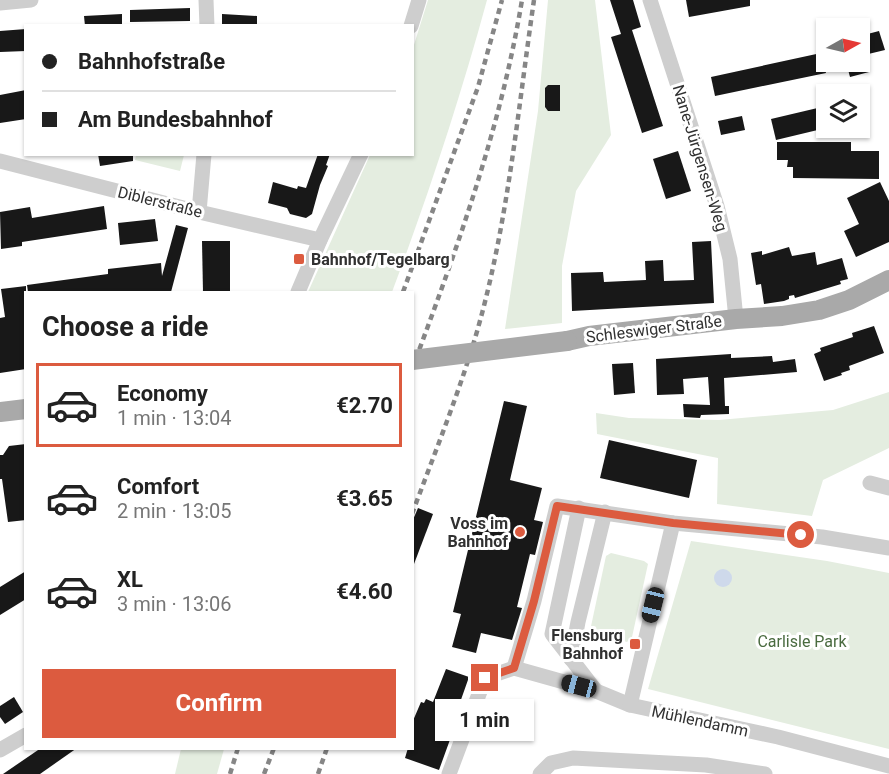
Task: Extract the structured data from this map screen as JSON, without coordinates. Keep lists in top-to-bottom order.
{
  "streets": {
    "main road": ["Schleswiger Straße"],
    "street": ["Nane-Jürgensen-Weg", "Diblerstraße", "Mühlendamm"]
  },
  "crossings": [
    ["Nane-Jürgensen-Weg", "Schleswiger Straße"]
  ],
  "parks": ["Carlisle Park"],
  "places": {
    "transit": ["Bahnhof/Tegelbarg", "Flensburg Bahnhof"],
    "other": ["Voss im Bahnhof"]
  },
  "north": "right",
  "page": {
    "banner": ["Bahnhofstraße", "Am Bundesbahnhof"],
    "heading": "Choose a ride",
    "list": [
      {
        "name": "Economy",
        "note": "1 min · 13:04",
        "value": "€2.70"
      },
      {
        "name": "Comfort",
        "note": "2 min · 13:05",
        "value": "€3.65"
      },
      {
        "name": "XL",
        "note": "3 min · 13:06",
        "value": "€4.60"
      }
    ],
    "buttons": "Confirm",
    "bubble": "1 min"
  }
}
